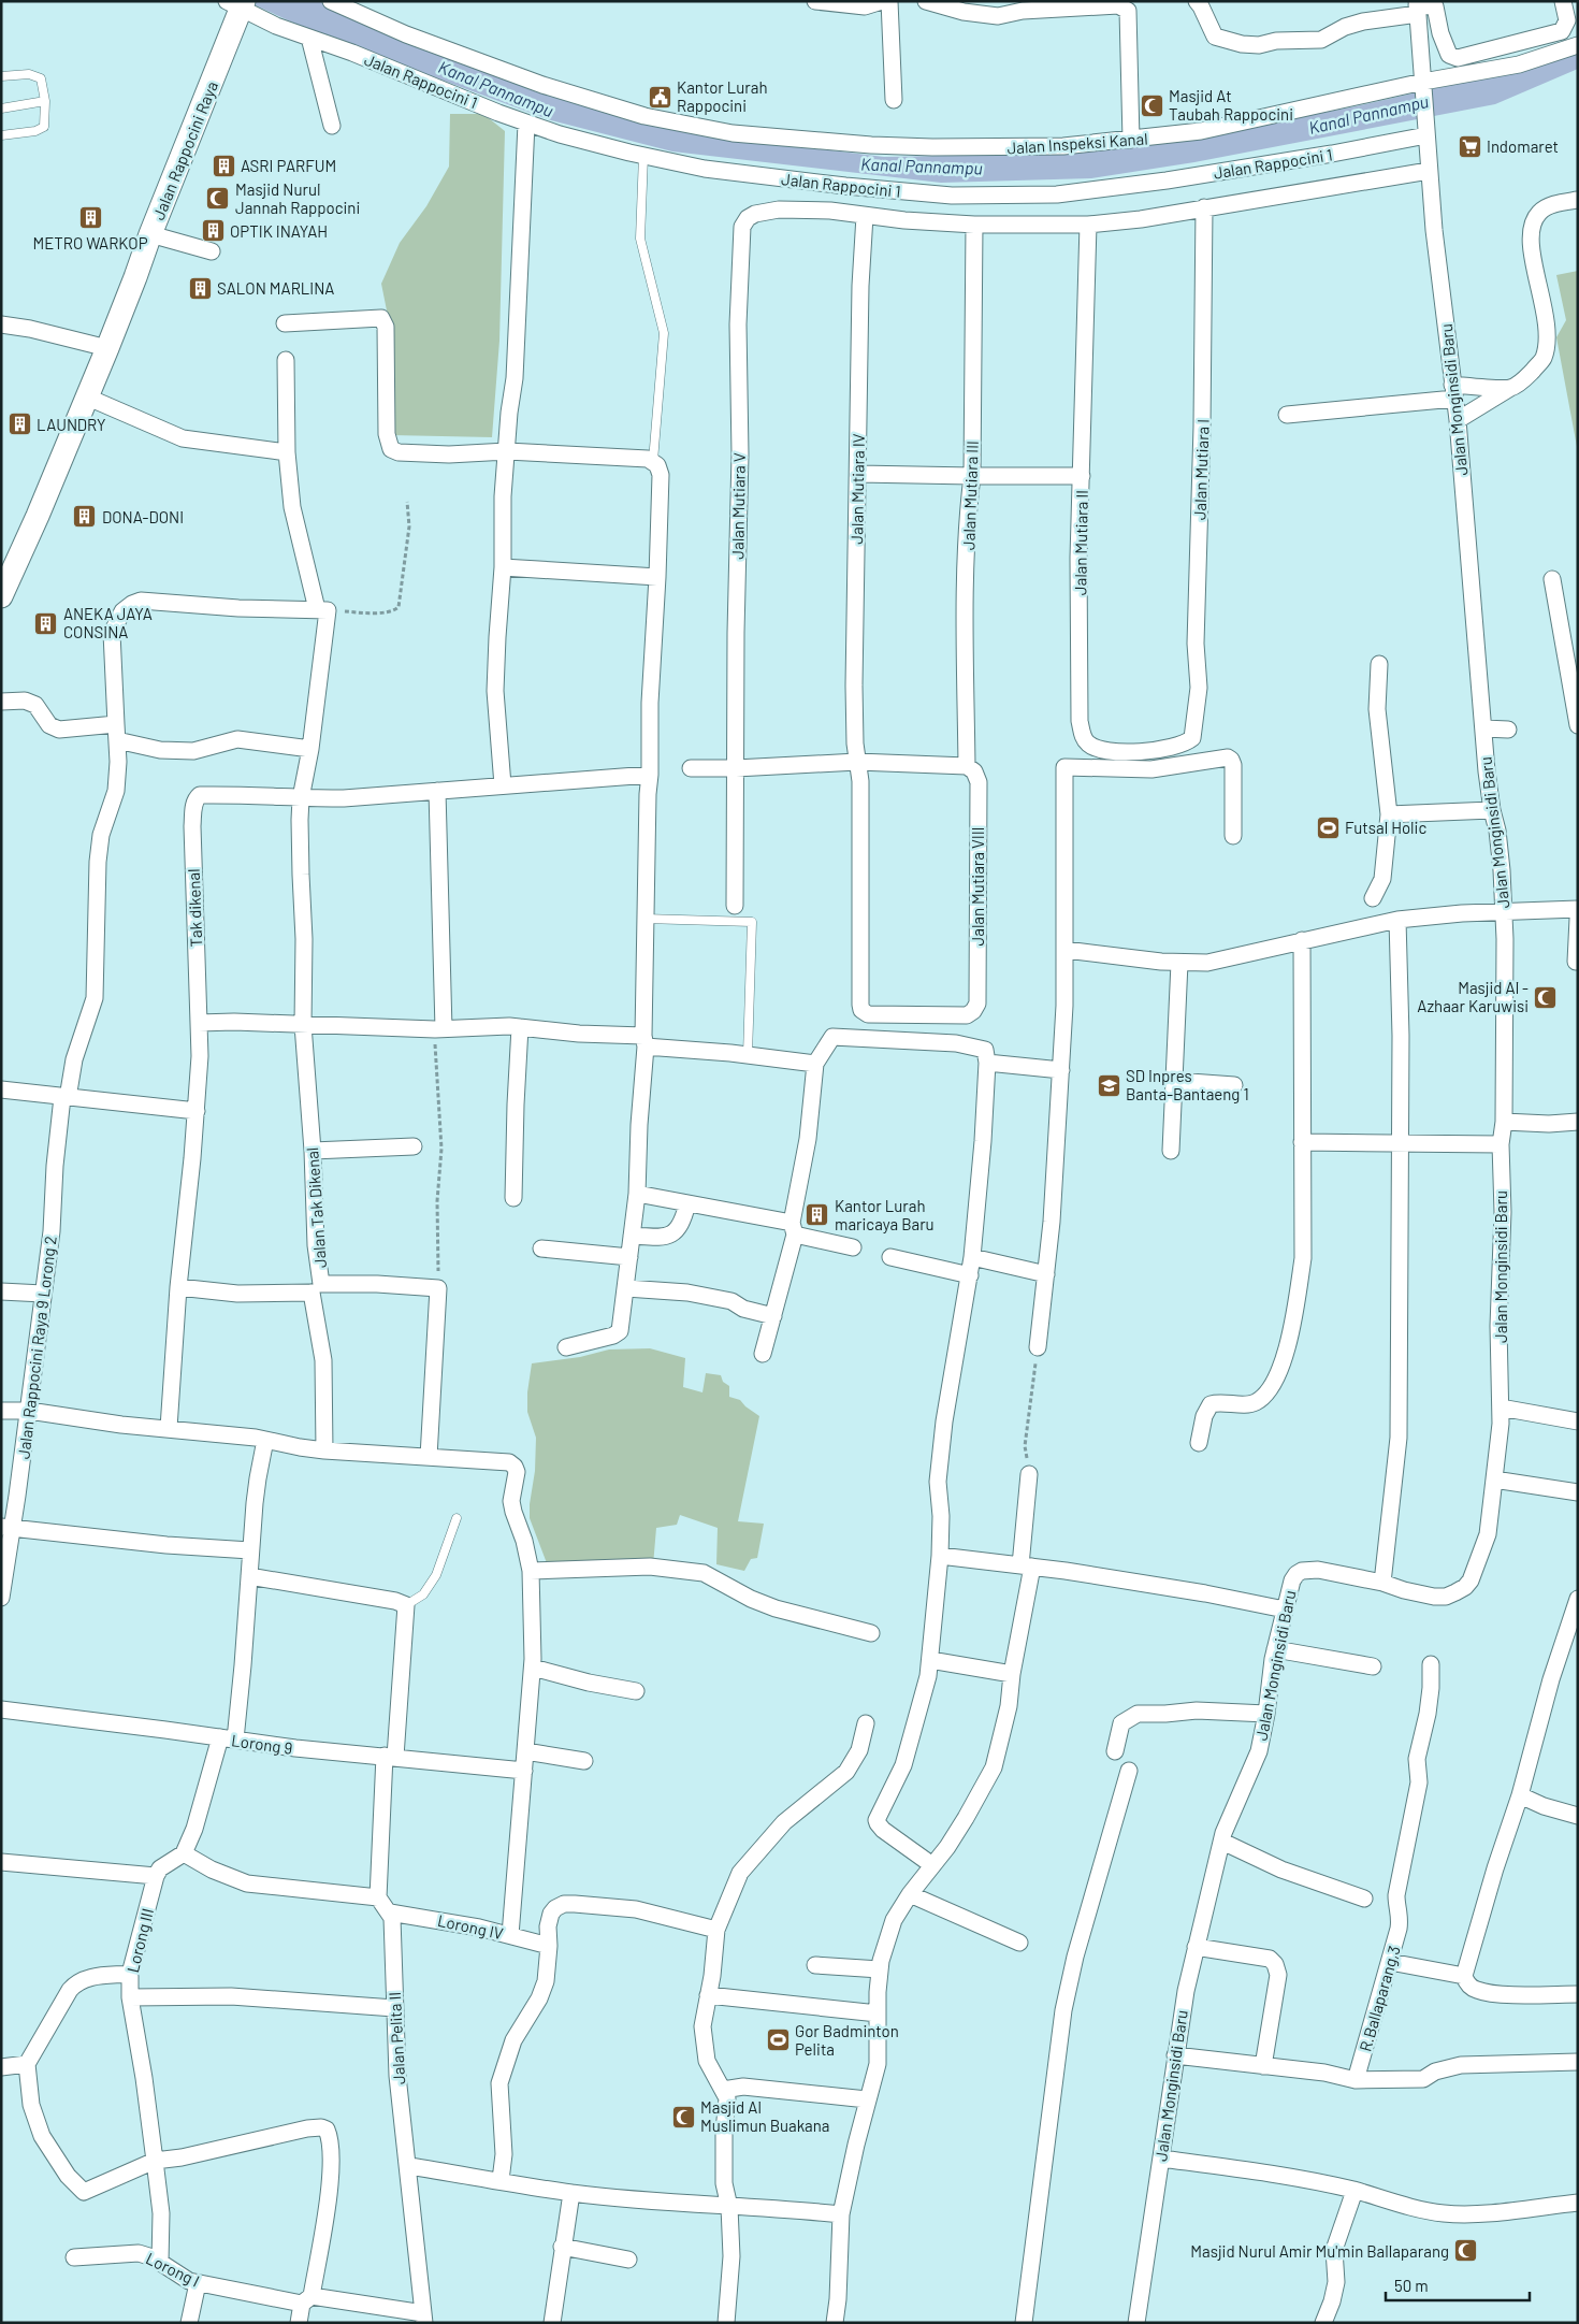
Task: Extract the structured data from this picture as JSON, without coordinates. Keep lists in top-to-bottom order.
{
  "streets": {
    "main road": ["Jalan Rappocini Raya"],
    "street": [
      "Jalan Rappocini 1",
      "Jalan Inspeksi Kanal",
      "Jalan Monginsidi Baru",
      "Jalan Mutiara I",
      "Jalan Mutiara IV",
      "Jalan Mutiara III",
      "Jalan Mutiara V",
      "Jalan Mutiara II",
      "Jalan Mutiara VIII",
      "Tak dikenal",
      "Jalan Tak Dikenal",
      "Jalan Rappocini Raya 9 Lorong 2",
      "Lorong 9",
      "Lorong IV",
      "Lorong III",
      "R.Ballaparang,3",
      "Jalan Pelita II",
      "Lorong I"
    ]
  },
  "crossings": [
    ["Jalan Rappocini 1", "Jalan Rappocini Raya"],
    ["Jalan Rappocini 1", "Jalan Monginsidi Baru"],
    ["Jalan Inspeksi Kanal", "Jalan Monginsidi Baru"],
    ["Jalan Mutiara I", "Jalan Mutiara II"],
    ["Jalan Mutiara IV", "Jalan Mutiara V"],
    ["Jalan Mutiara IV", "Jalan Mutiara VIII"],
    ["Jalan Mutiara III", "Jalan Mutiara VIII"],
    ["Tak dikenal", "Jalan Tak Dikenal"],
    ["Jalan Tak Dikenal", "Jalan Rappocini Raya 9 Lorong 2"],
    ["Lorong IV", "Jalan Pelita II"],
    ["Lorong III", "Jalan Pelita II"],
    ["Jalan Pelita II", "Lorong I"]
  ],
  "water": ["Kanal Pannampu"],
  "places": {
    "public building": ["Kantor Lurah Rappocini"],
    "mosque": [
      "Masjid At Taubah Rappocini",
      "Masjid Nurul Jannah Rappocini",
      "Masjid Al - Azhaar Karuwisi",
      "Masjid Al Muslimun Buakana",
      "Masjid Nurul Amir Mu'min Ballaparang"
    ],
    "supermarket": ["Indomaret"],
    "building": [
      "ASRI PARFUM",
      "METRO WARKOP",
      "OPTIK INAYAH",
      "SALON MARLINA",
      "LAUNDRY",
      "DONA-DONI",
      "ANEKA JAYA CONSINA",
      "Kantor Lurah maricaya Baru"
    ],
    "sports": ["Futsal Holic", "Gor Badminton Pelita"],
    "school or university": ["SD Inpres Banta-Bantaeng 1"]
  },
  "scale_bar": "50 m"
}
